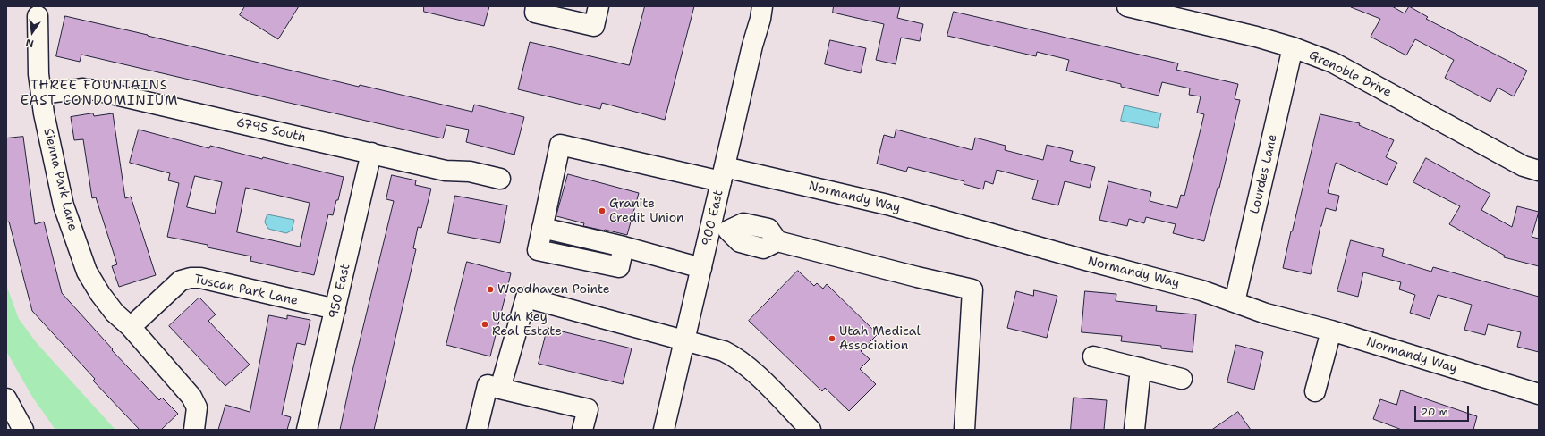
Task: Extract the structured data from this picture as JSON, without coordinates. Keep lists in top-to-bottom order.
{
  "streets": {
    "main road": [
      "Grenoble Drive",
      "6795 South",
      "Lourdes Lane",
      "Sienna Park Lane",
      "Normandy Way",
      "900 East",
      "Tuscan Park Lane",
      "950 East"
    ]
  },
  "crossings": [
    ["Grenoble Drive", "Lourdes Lane"],
    ["6795 South", "Sienna Park Lane"],
    ["6795 South", "950 East"],
    ["Lourdes Lane", "Normandy Way"],
    ["Sienna Park Lane", "Tuscan Park Lane"],
    ["Normandy Way", "900 East"],
    ["Tuscan Park Lane", "950 East"]
  ],
  "districts": ["THREE FOUNTAINS EAST CONDOMINIUM"],
  "places": [
    "Granite Credit Union",
    "Woodhaven Pointe",
    "Utah Key Real Estate",
    "Utah Medical Association"
  ],
  "scale_bar": "20 m",
  "north": "bottom"
}
